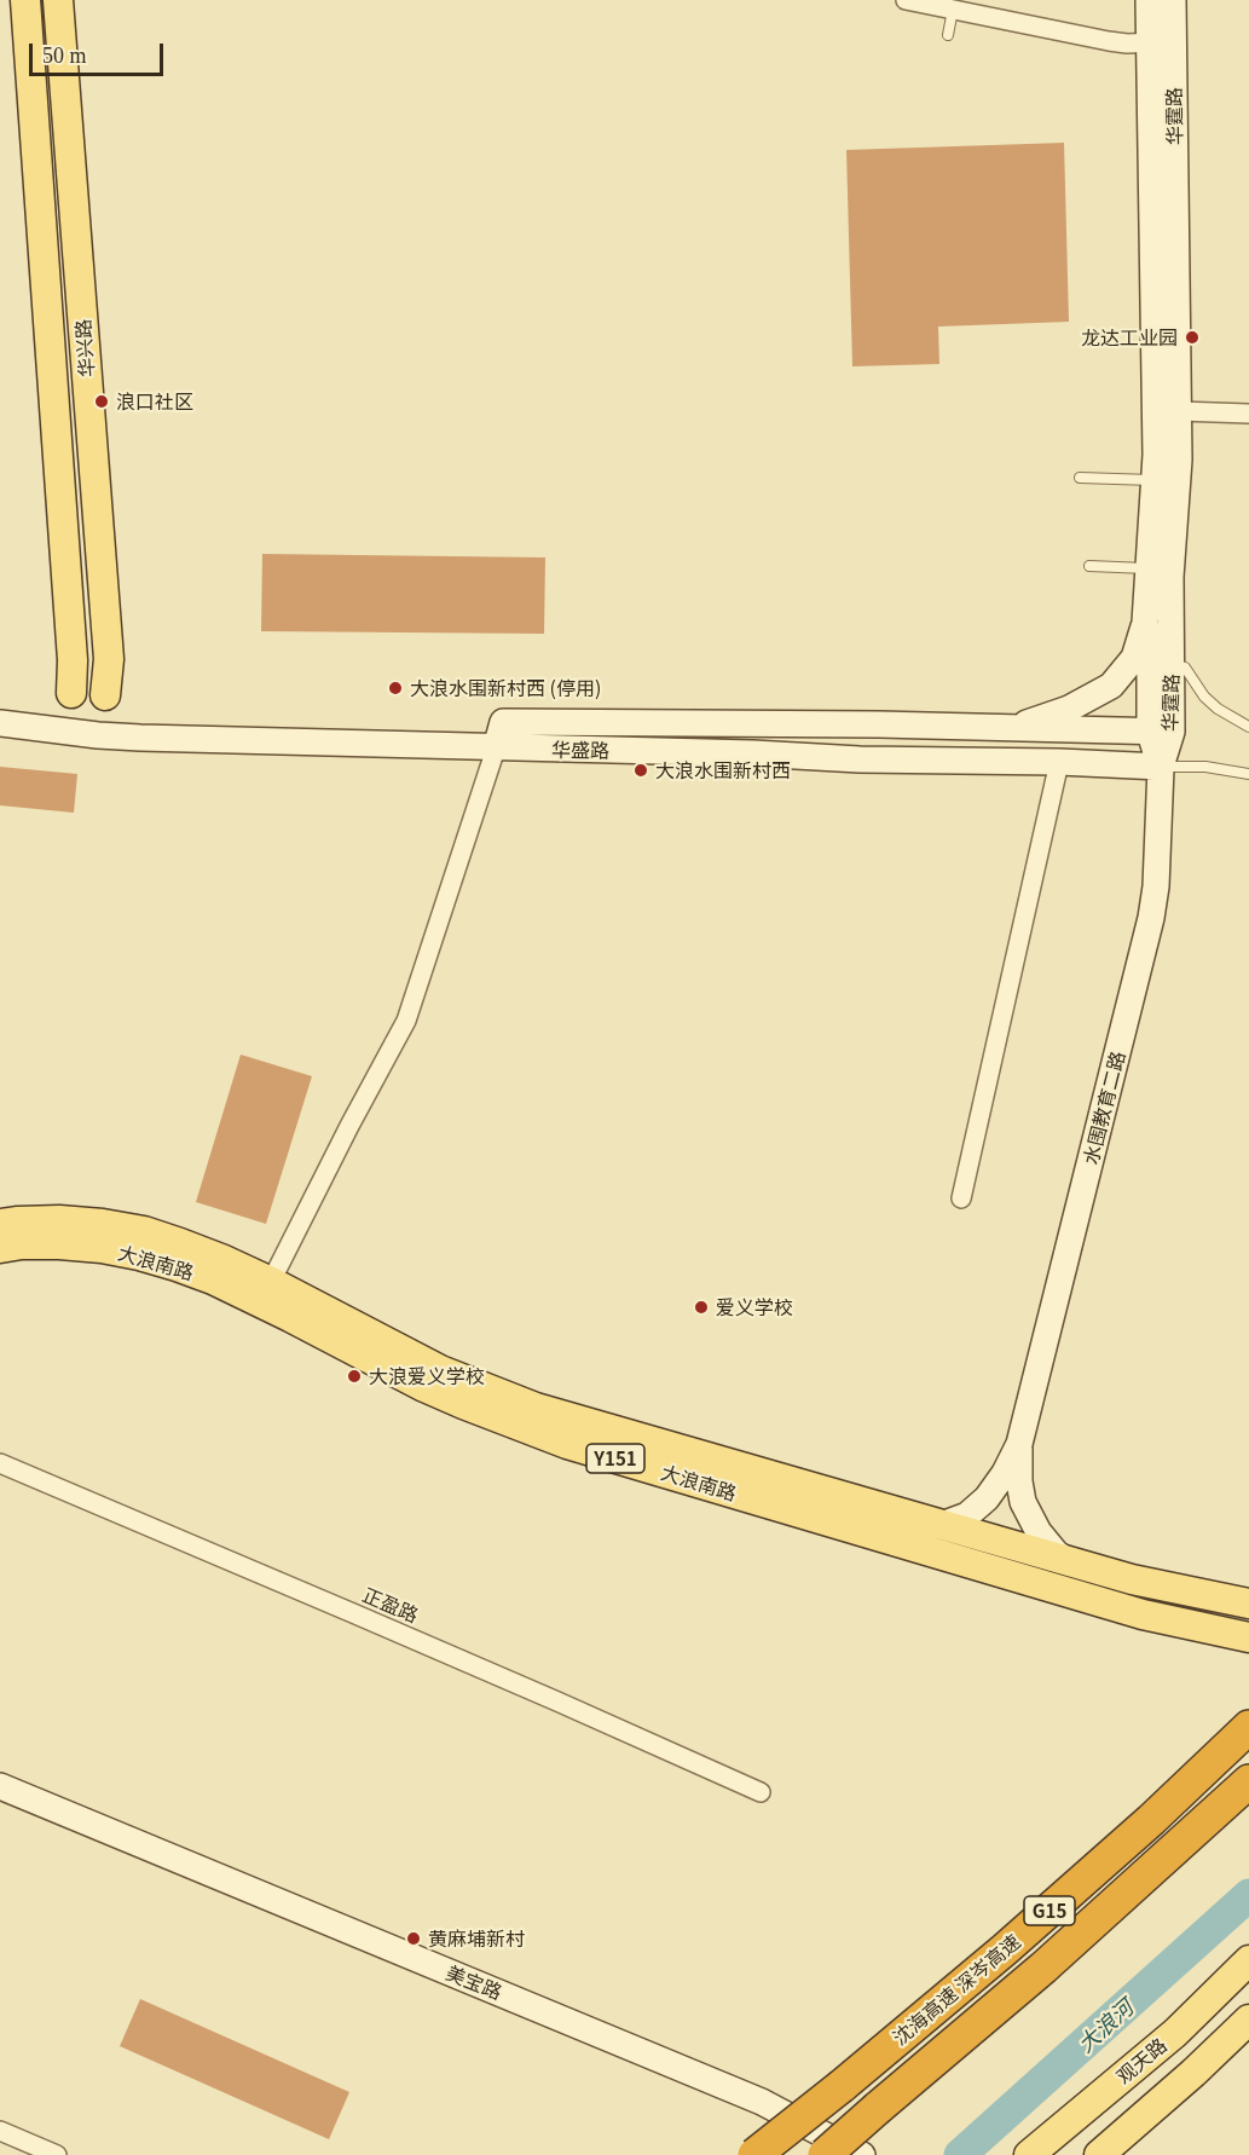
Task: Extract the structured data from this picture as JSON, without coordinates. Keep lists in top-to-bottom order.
{
  "streets": {
    "highway": ["G15", "沈海高速 深岑高速"],
    "main road": [
      "华霆路",
      "华兴路",
      "华盛路",
      "水围教育二路",
      "大浪南路",
      "Y151",
      "美宝路",
      "观天路"
    ],
    "street": ["正盈路"]
  },
  "crossings": [
    ["华霆路", "华盛路"],
    ["华霆路", "水围教育二路"],
    ["华盛路", "水围教育二路"]
  ],
  "water": ["大浪河"],
  "places": [
    "龙达工业园",
    "浪口社区",
    "大浪水围新村西 (停用)",
    "大浪水围新村西",
    "爱义学校",
    "大浪爱义学校",
    "黄麻埔新村"
  ],
  "scale_bar": "50 m"
}
